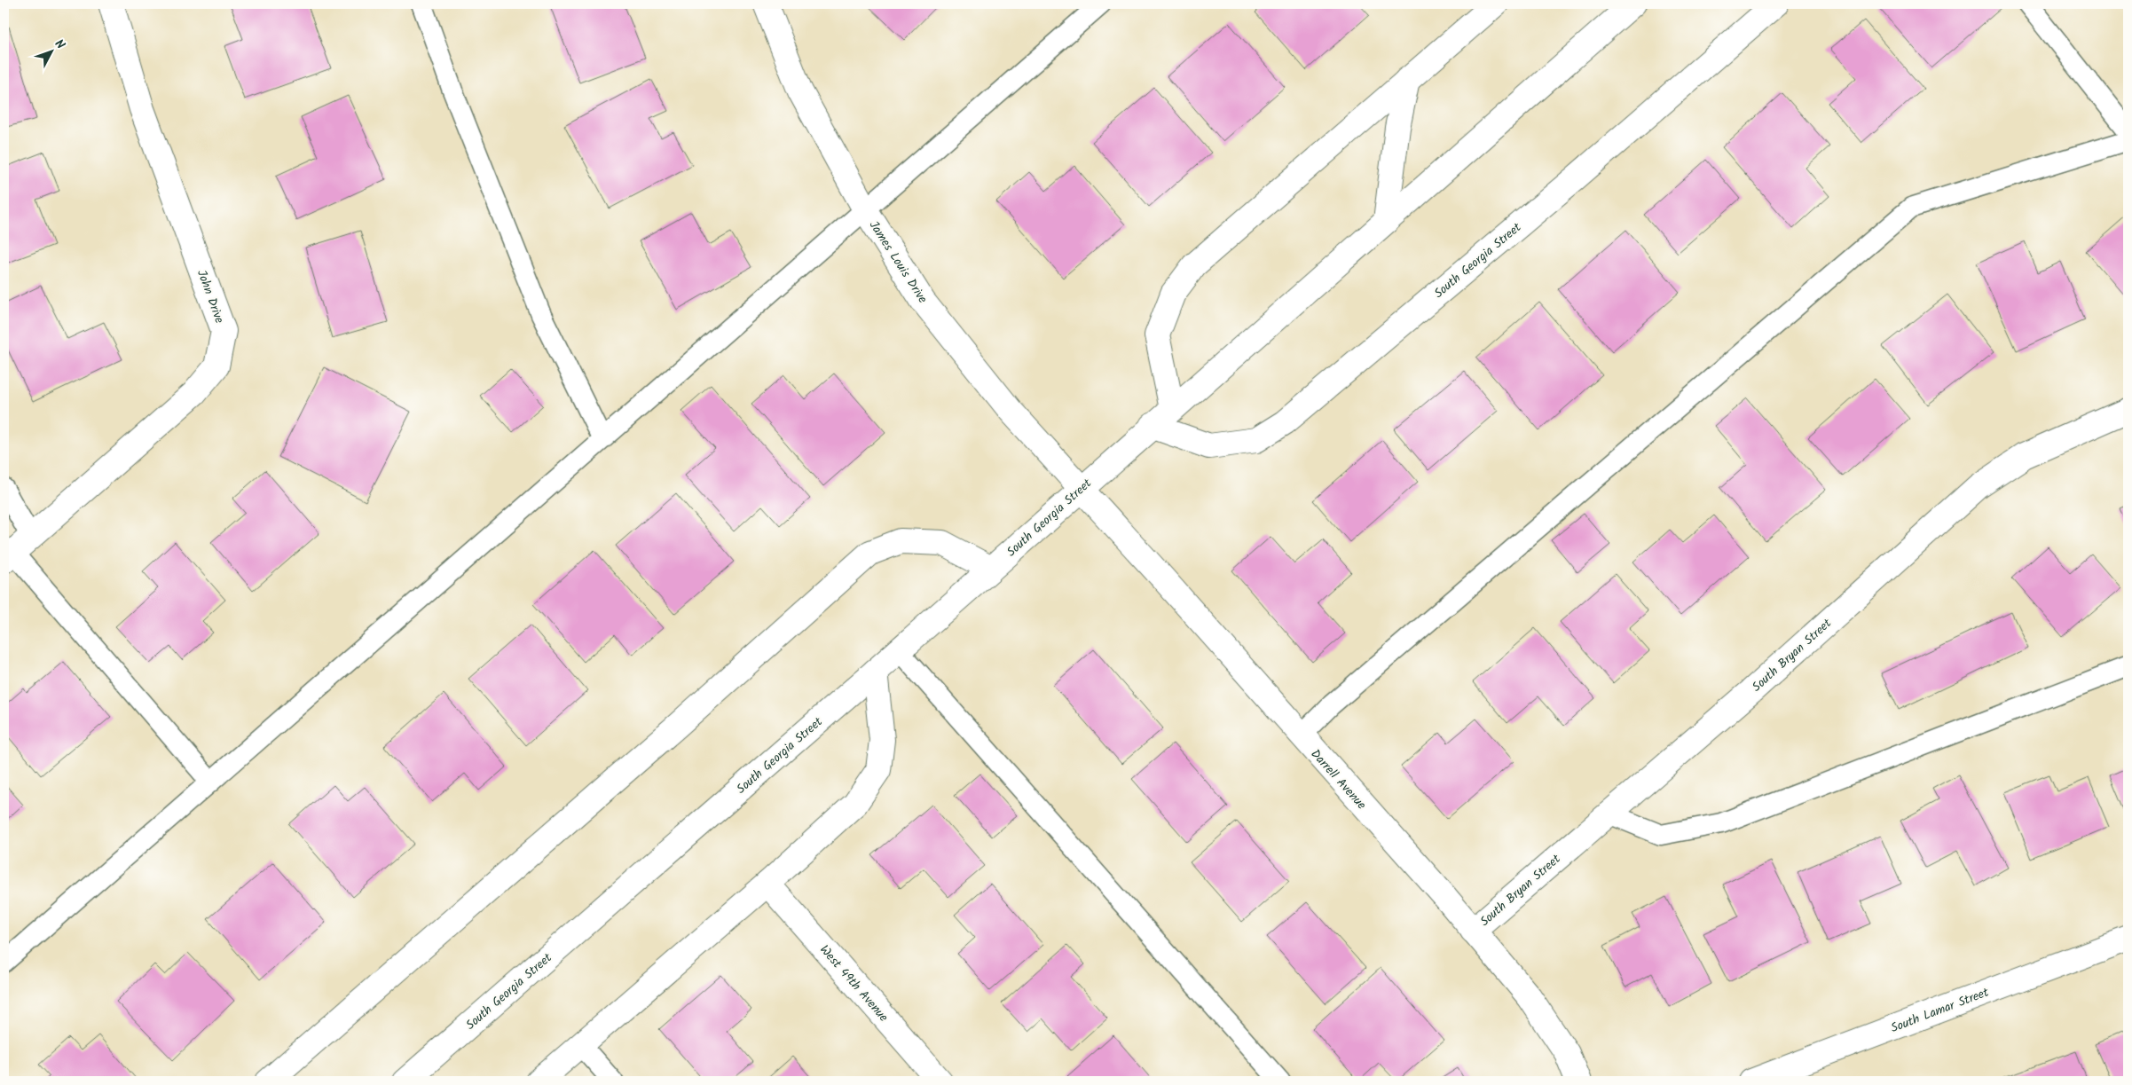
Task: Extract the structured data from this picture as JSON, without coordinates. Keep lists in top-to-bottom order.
{
  "streets": {
    "street": [
      "South Georgia Street",
      "James Louis Drive",
      "John Drive",
      "South Bryan Street",
      "Darrell Avenue",
      "West 49th Avenue",
      "South Lamar Street"
    ]
  },
  "crossings": [
    ["South Georgia Street", "James Louis Drive"],
    ["South Georgia Street", "Darrell Avenue"],
    ["James Louis Drive", "Darrell Avenue"],
    ["South Bryan Street", "Darrell Avenue"]
  ],
  "north": "top right"
}
